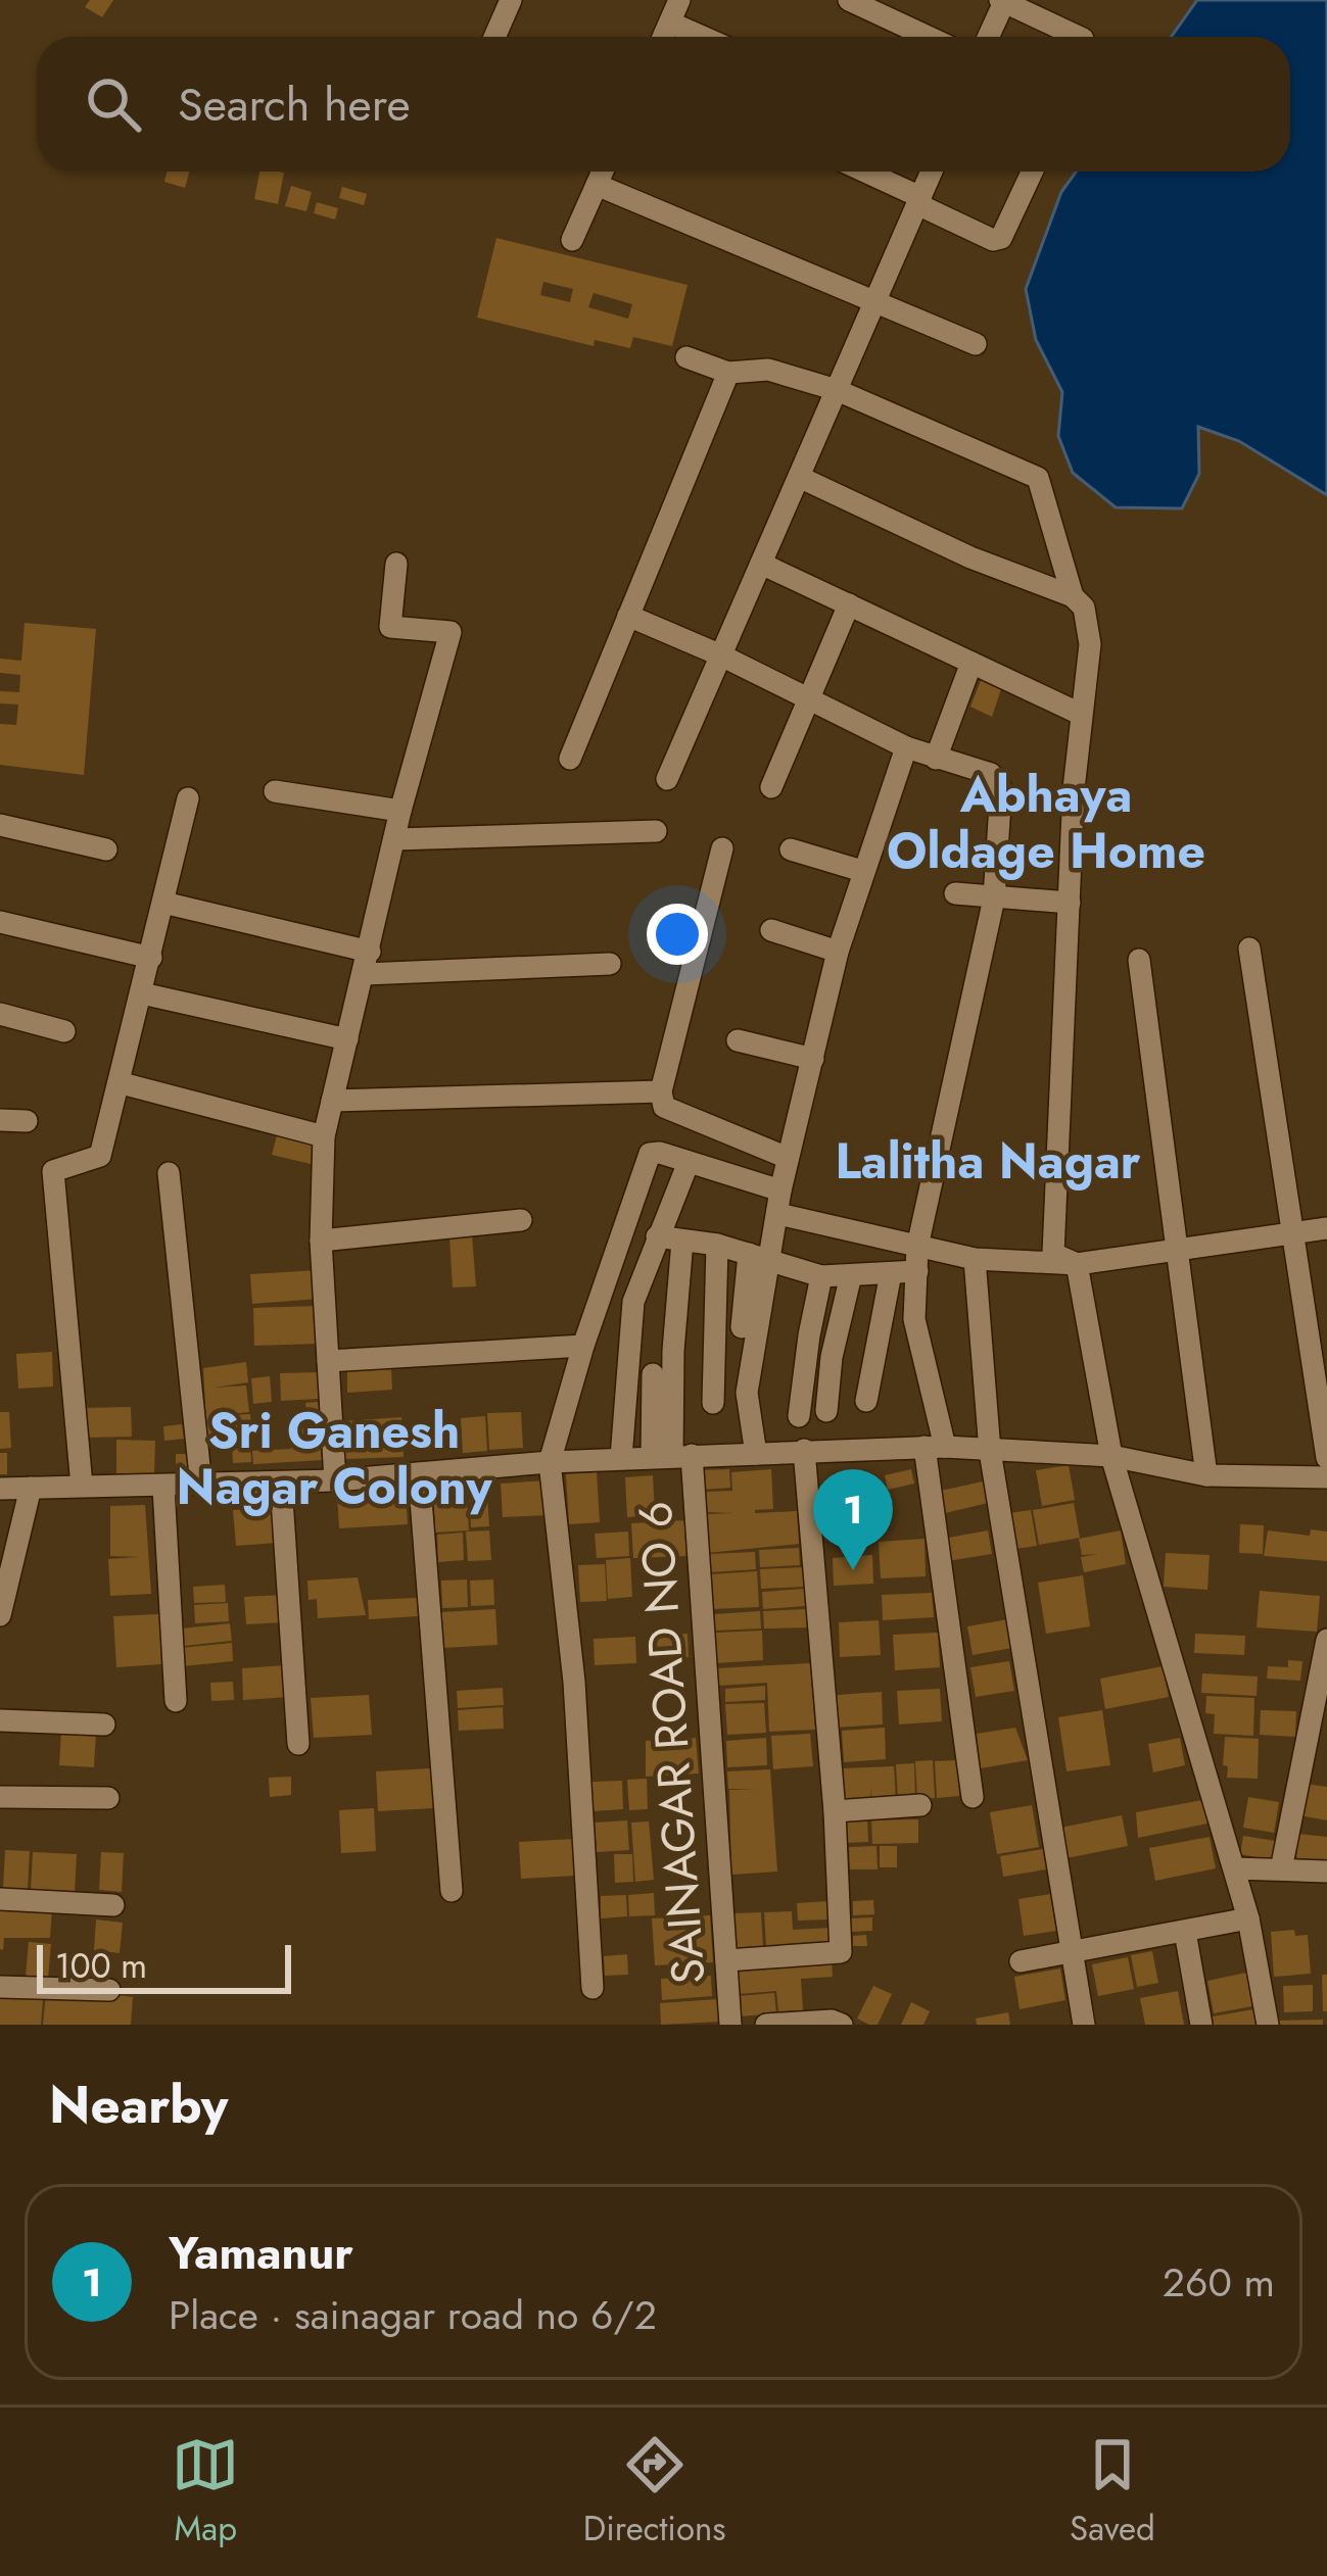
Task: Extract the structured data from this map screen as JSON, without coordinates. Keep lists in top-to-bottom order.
{
  "streets": {
    "street": ["SAINAGAR ROAD NO 6"]
  },
  "districts": ["Abhaya Oldage Home", "Lalitha Nagar", "Sri Ganesh Nagar Colony"],
  "scale_bar": "100 m",
  "page": {
    "search": "Search here",
    "pins": "1",
    "scale": "100 m",
    "heading": "Nearby",
    "list": [
      {
        "mark": "1",
        "name": "Yamanur",
        "note": "Place · sainagar road no 6/2",
        "value": "260 m"
      }
    ],
    "nav": ["Map", "Directions", "Saved"]
  }
}
